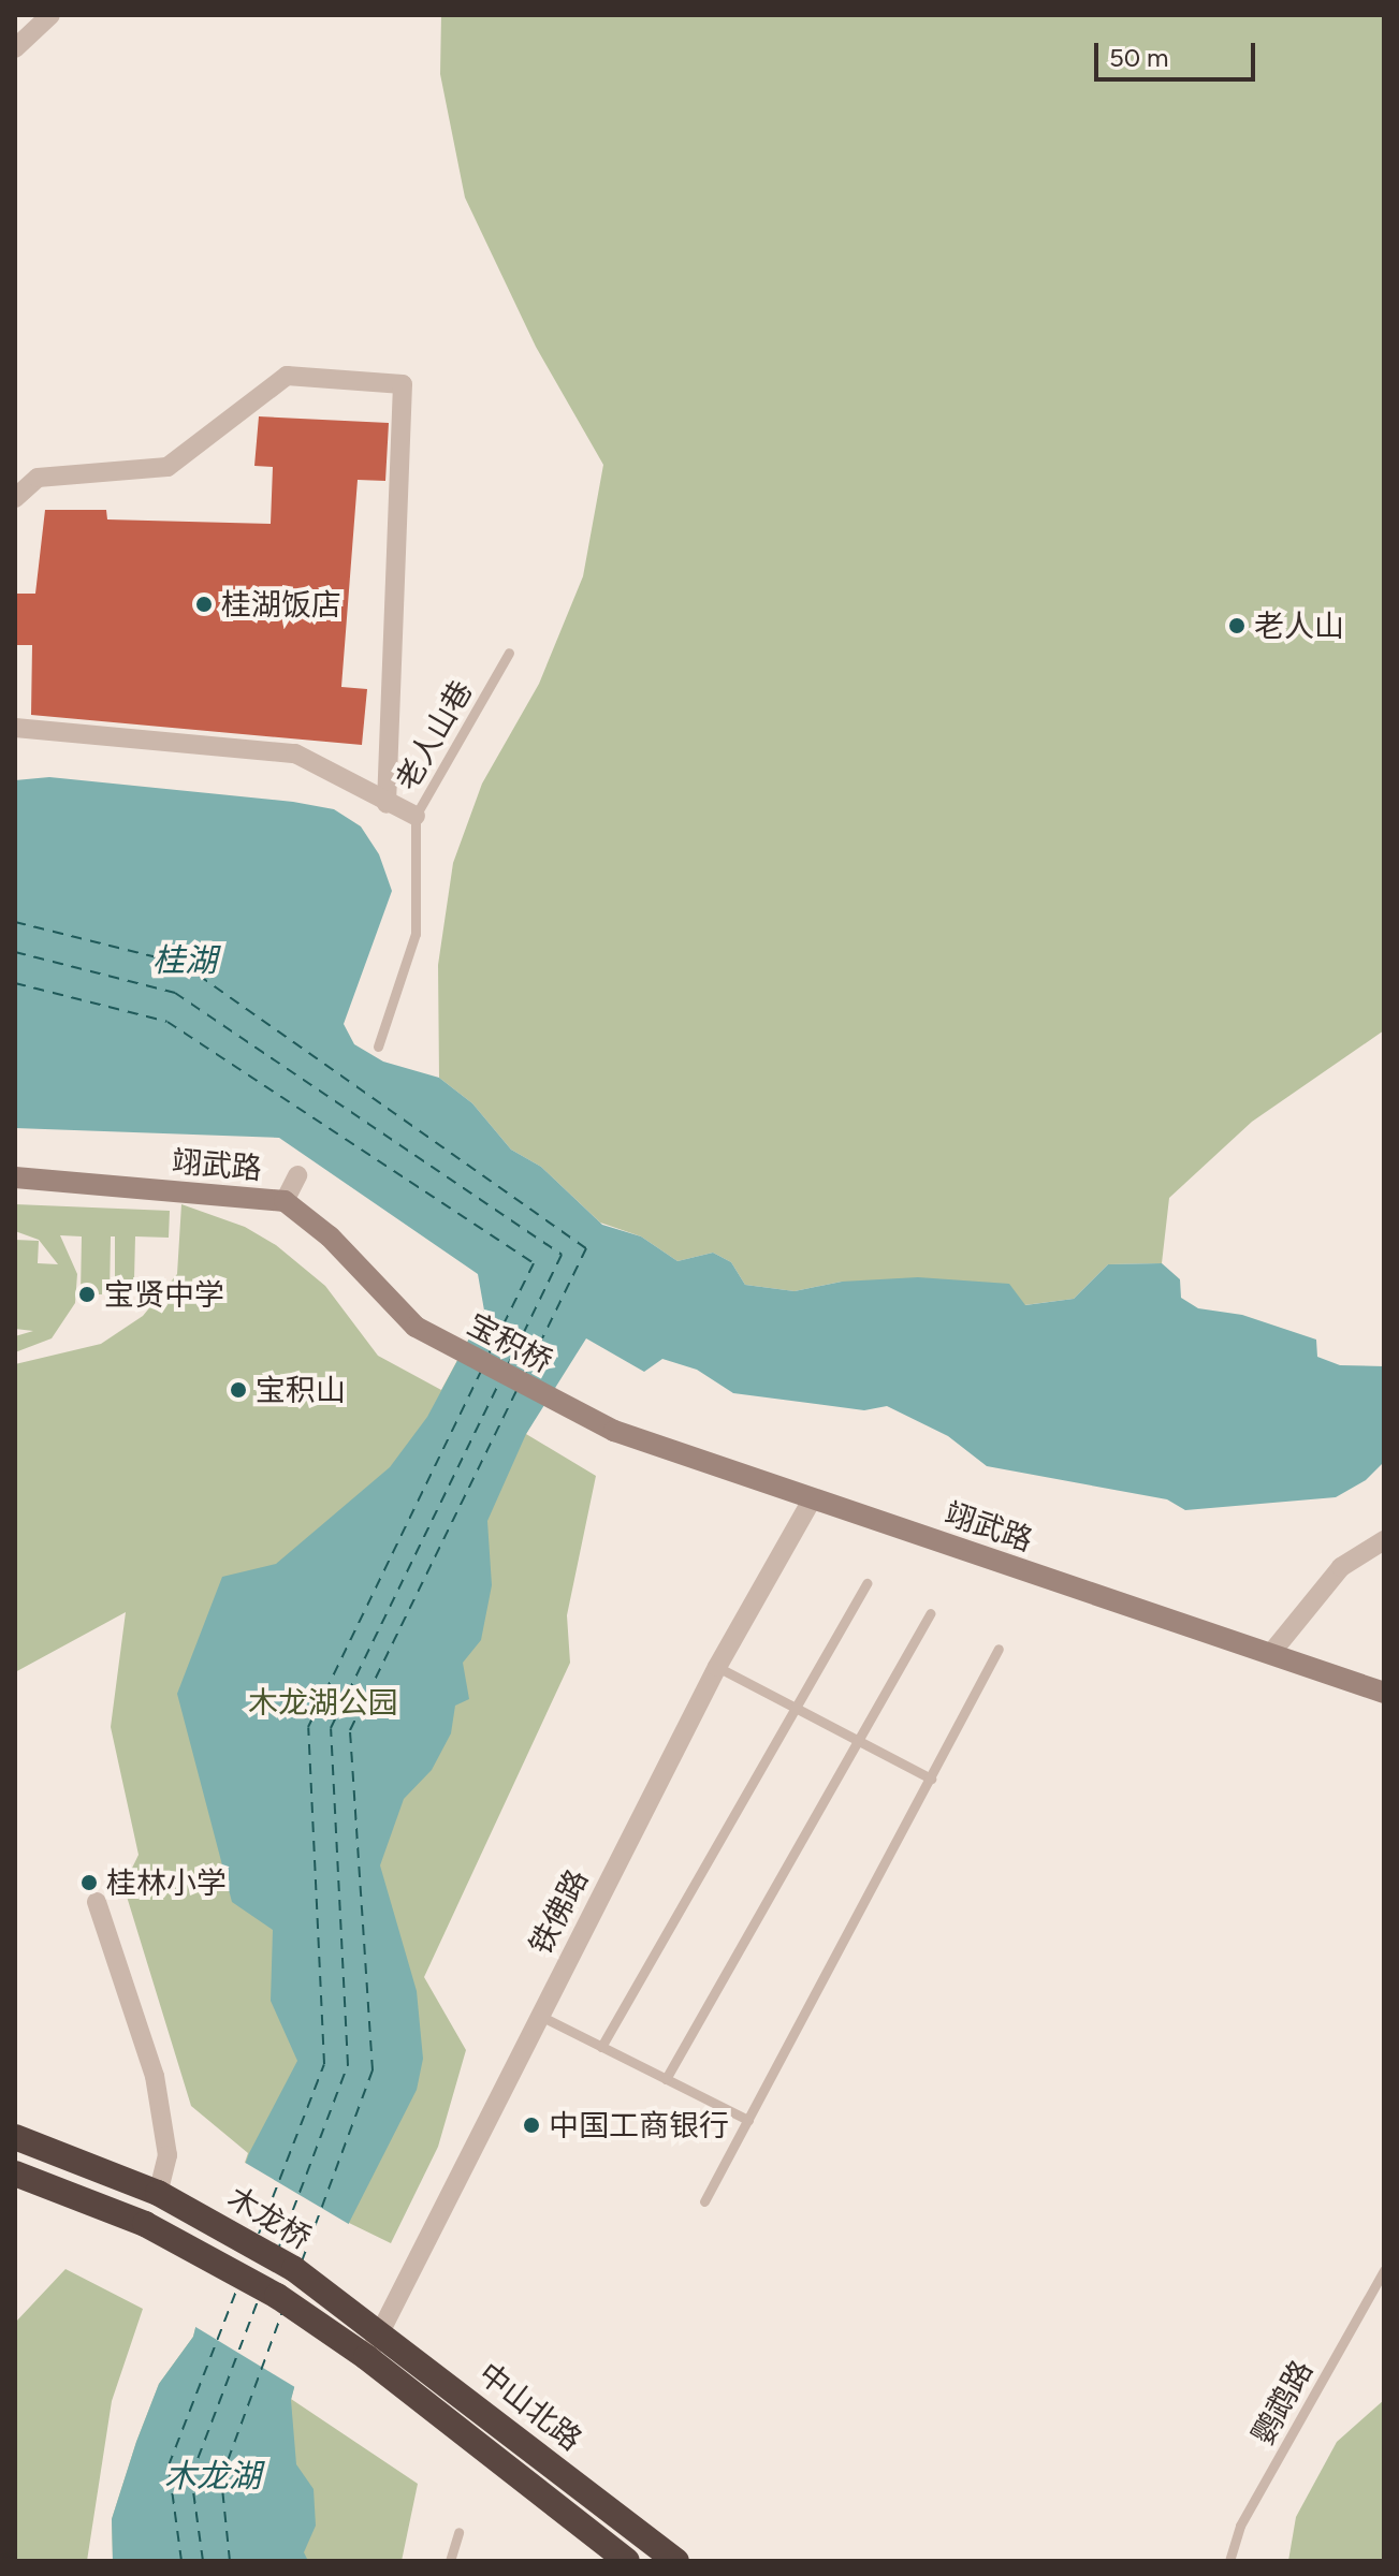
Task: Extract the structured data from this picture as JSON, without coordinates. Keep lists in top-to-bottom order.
{
  "streets": {
    "highway": ["木龙桥", "中山北路"],
    "main road": ["翊武路", "宝积桥"],
    "street": ["铁佛路"],
    "lane": ["老人山巷", "鹦鹉路"]
  },
  "crossings": [
    ["翊武路", "宝积桥"],
    ["翊武路", "铁佛路"],
    ["铁佛路", "中山北路"],
    ["木龙桥", "中山北路"]
  ],
  "water": ["桂湖", "木龙湖"],
  "parks": ["木龙湖公园"],
  "places": [
    "桂湖饭店",
    "老人山",
    "宝贤中学",
    "宝积山",
    "桂林小学",
    "中国工商银行"
  ],
  "scale_bar": "50 m"
}
